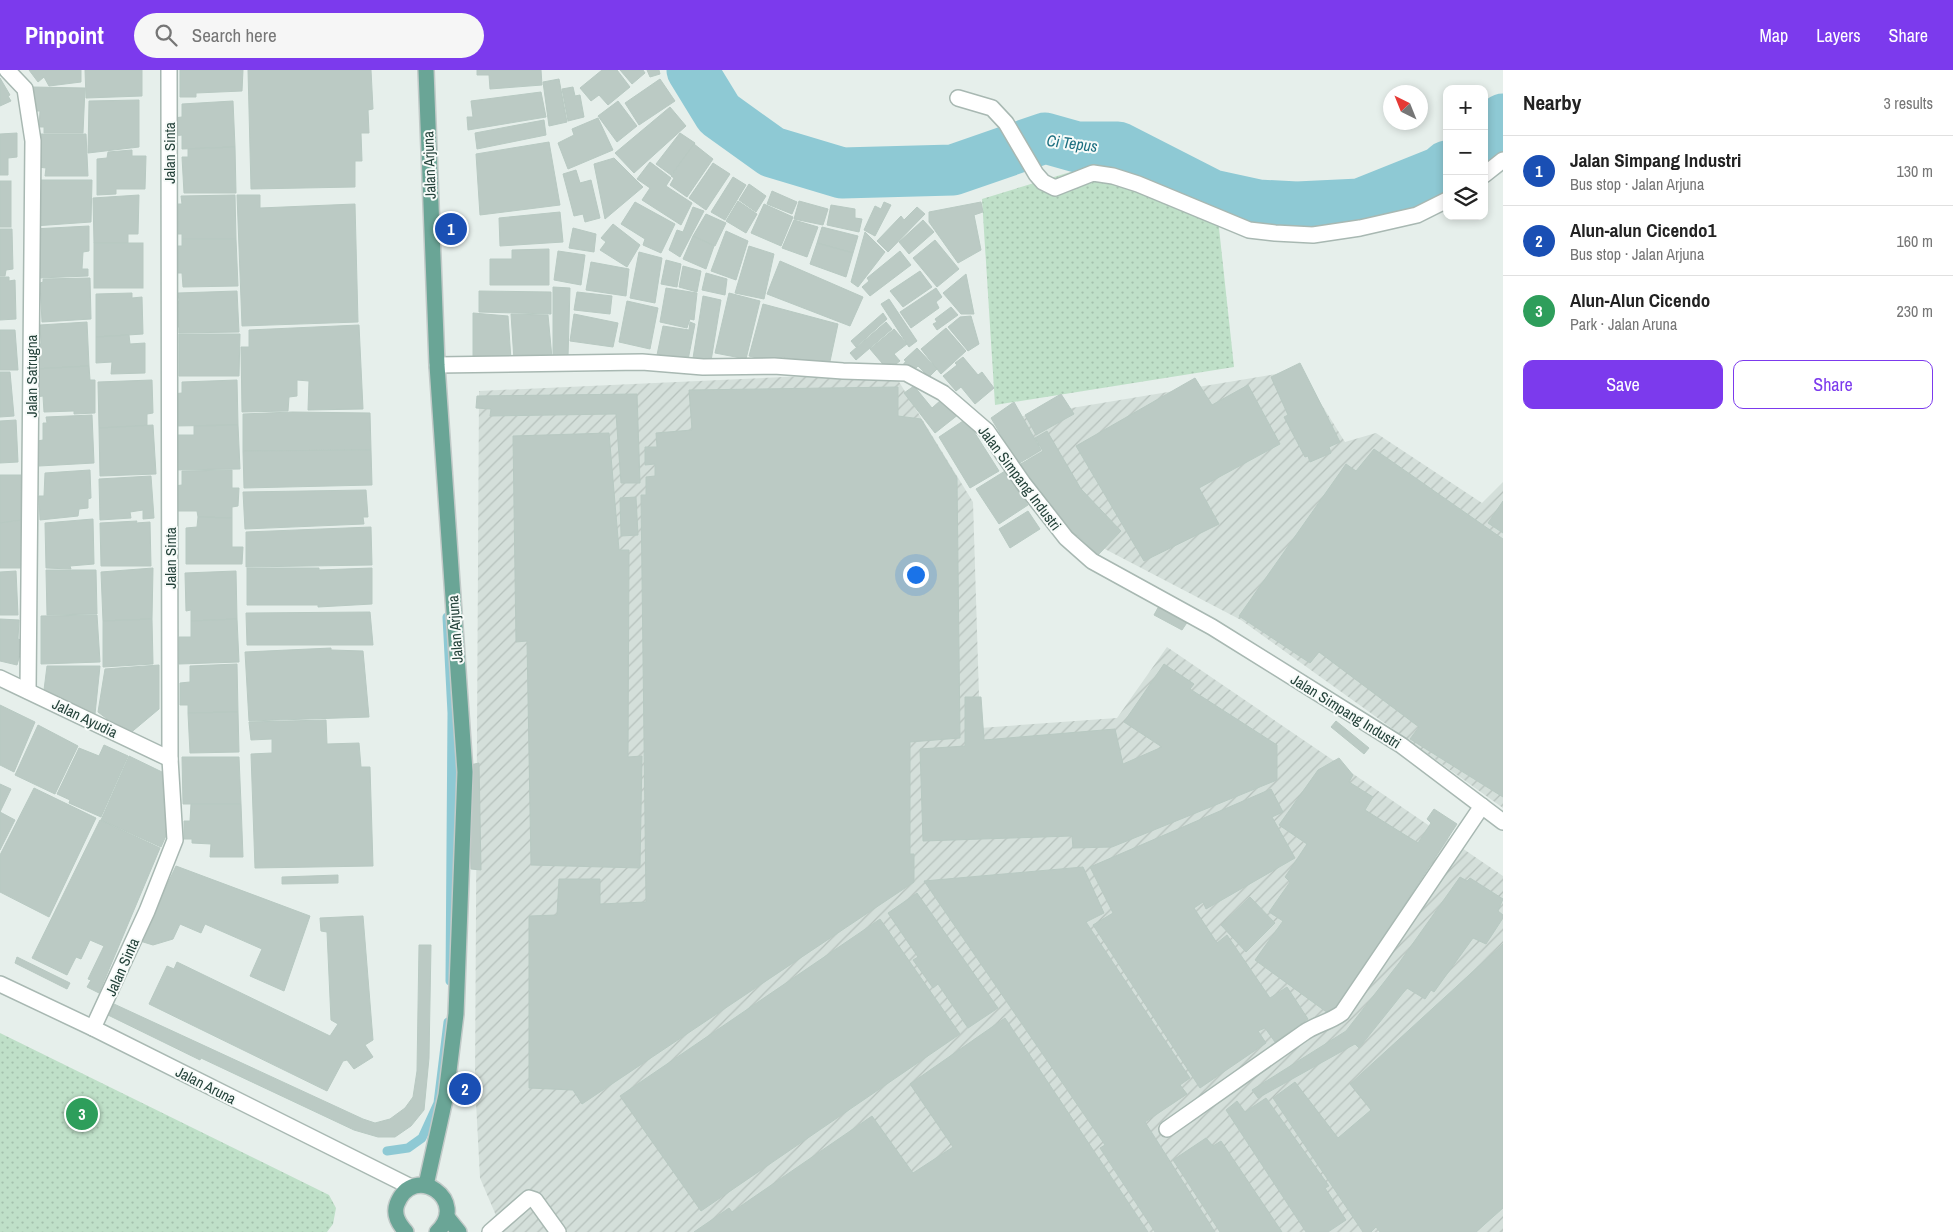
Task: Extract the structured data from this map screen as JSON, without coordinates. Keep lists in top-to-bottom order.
{
  "streets": {
    "main road": ["Jalan Arjuna"],
    "street": [
      "Jalan Sinta",
      "Jalan Satrugna",
      "Jalan Simpang Industri",
      "Jalan Ayudia",
      "Jalan Aruna"
    ]
  },
  "crossings": [
    ["Jalan Sinta", "Jalan Ayudia"],
    ["Jalan Sinta", "Jalan Aruna"],
    ["Jalan Arjuna", "Jalan Simpang Industri"],
    ["Jalan Arjuna", "Jalan Aruna"],
    ["Jalan Satrugna", "Jalan Ayudia"]
  ],
  "water": ["Ci Tepus"],
  "north": "top left",
  "page": {
    "header": "Pinpoint",
    "search": "Search here",
    "nav": ["Map", "Layers", "Share"],
    "heading": ["Nearby", "3 results"],
    "map_buttons": ["+", "−"],
    "list": [
      {
        "mark": "1",
        "name": "Jalan Simpang Industri",
        "note": "Bus stop · Jalan Arjuna",
        "value": "130 m"
      },
      {
        "mark": "2",
        "name": "Alun-alun Cicendo1",
        "note": "Bus stop · Jalan Arjuna",
        "value": "160 m"
      },
      {
        "mark": "3",
        "name": "Alun-Alun Cicendo",
        "note": "Park · Jalan Aruna",
        "value": "230 m"
      }
    ],
    "pins": ["1", "2", "3"],
    "buttons": ["Save", "Share"]
  }
}
